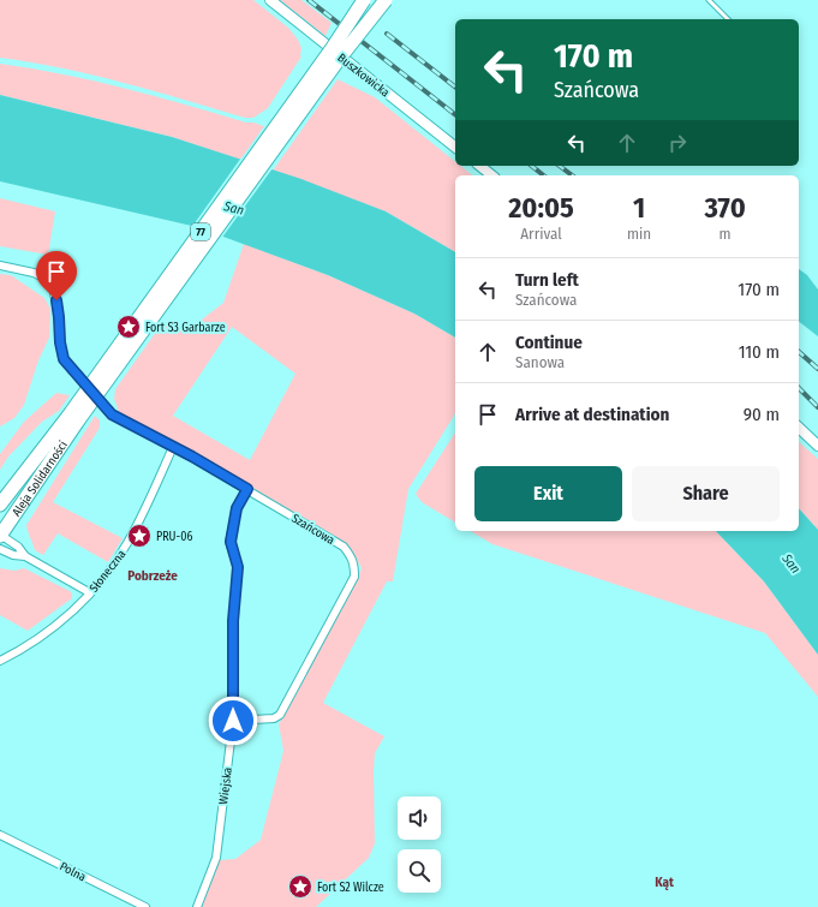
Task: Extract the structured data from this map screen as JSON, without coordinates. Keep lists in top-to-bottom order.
{
  "streets": {
    "highway": ["77", "Aleja Solidarności"],
    "street": [
      "Buszkowicka",
      "Szańcowa",
      "Słoneczna",
      "Wiejska",
      "Polna"
    ]
  },
  "crossings": [
    ["77", "Aleja Solidarności"],
    ["Szańcowa", "Słoneczna"],
    ["Szańcowa", "Wiejska"]
  ],
  "districts": ["Pobrzeże", "Kąt"],
  "water": ["San"],
  "places": {
    "place": ["Fort S3 Garbarze", "PRU-06", "Fort S2 Wilcze"]
  },
  "page": {
    "turn": ["170 m", "Szańcowa"],
    "eta": [
      "20:05",
      "Arrival",
      "1",
      "min",
      "370",
      "m"
    ],
    "list": [
      {
        "name": "Turn left",
        "note": "Szańcowa",
        "value": "170 m"
      },
      {
        "name": "Continue",
        "note": "Sanowa",
        "value": "110 m"
      },
      {
        "name": "Arrive at destination",
        "value": "90 m"
      }
    ],
    "buttons": ["Exit", "Share"]
  }
}
